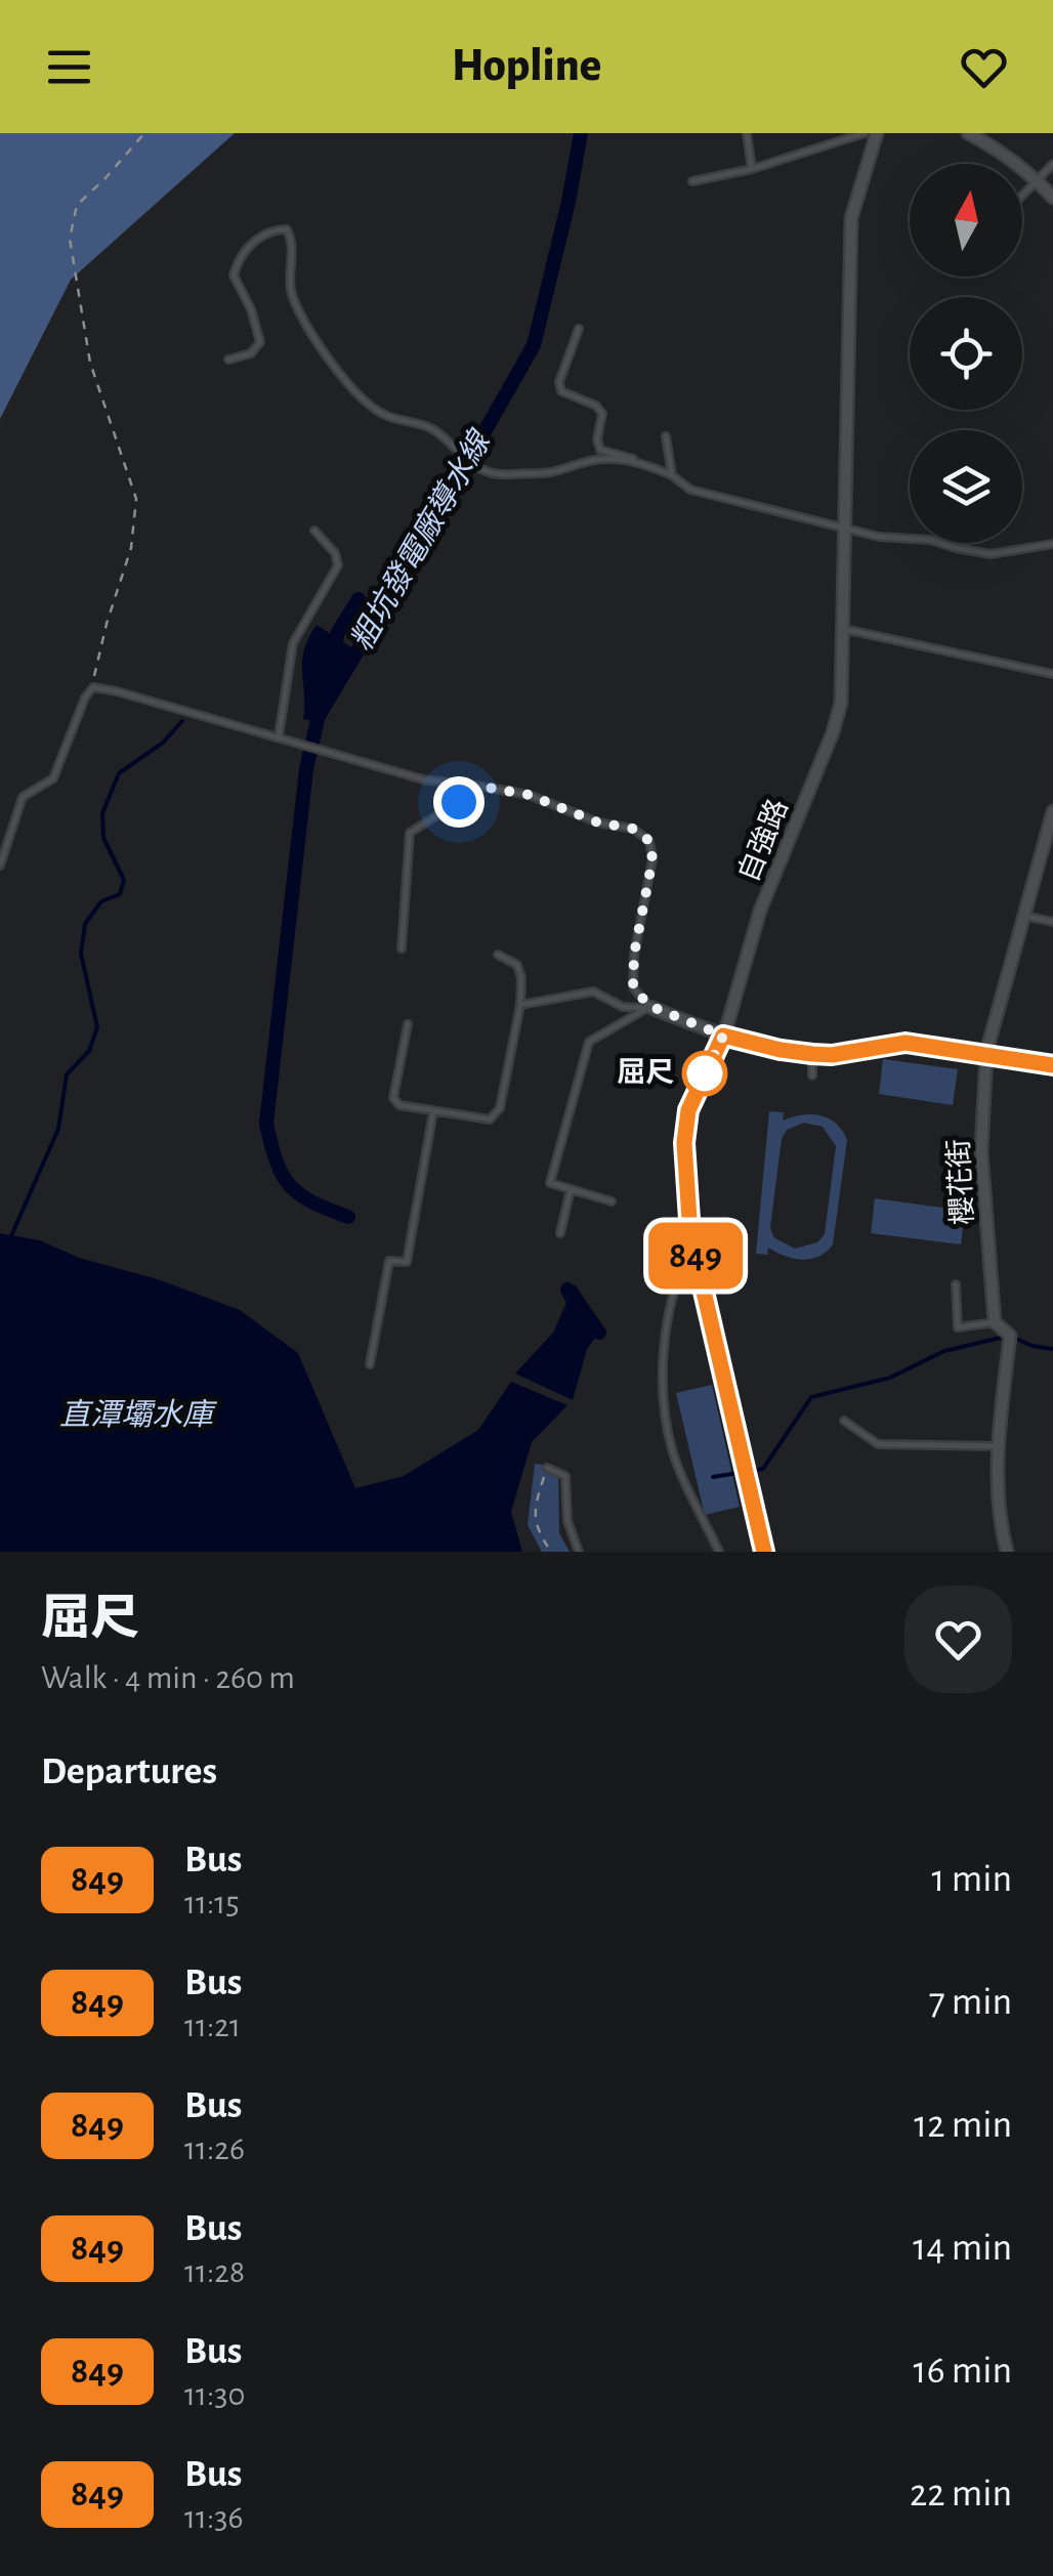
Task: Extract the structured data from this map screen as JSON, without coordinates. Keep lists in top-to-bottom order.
{
  "streets": {
    "street": ["自強路", "櫻花街"]
  },
  "water": ["粗坑發電廠導水線", "直潭壩水庫"],
  "places": ["屈尺"],
  "lines": ["bus line 849"],
  "north": "top",
  "page": {
    "header": "Hopline",
    "on_map": "849",
    "heading": [
      ["屈尺", "Walk · 4 min · 260 m"],
      "Departures"
    ],
    "list": [
      {
        "mark": "849",
        "name": "Bus",
        "note": "11:15",
        "value": "1 min"
      },
      {
        "mark": "849",
        "name": "Bus",
        "note": "11:21",
        "value": "7 min"
      },
      {
        "mark": "849",
        "name": "Bus",
        "note": "11:26",
        "value": "12 min"
      },
      {
        "mark": "849",
        "name": "Bus",
        "note": "11:28",
        "value": "14 min"
      },
      {
        "mark": "849",
        "name": "Bus",
        "note": "11:30",
        "value": "16 min"
      },
      {
        "mark": "849",
        "name": "Bus",
        "note": "11:36",
        "value": "22 min"
      }
    ]
  }
}
